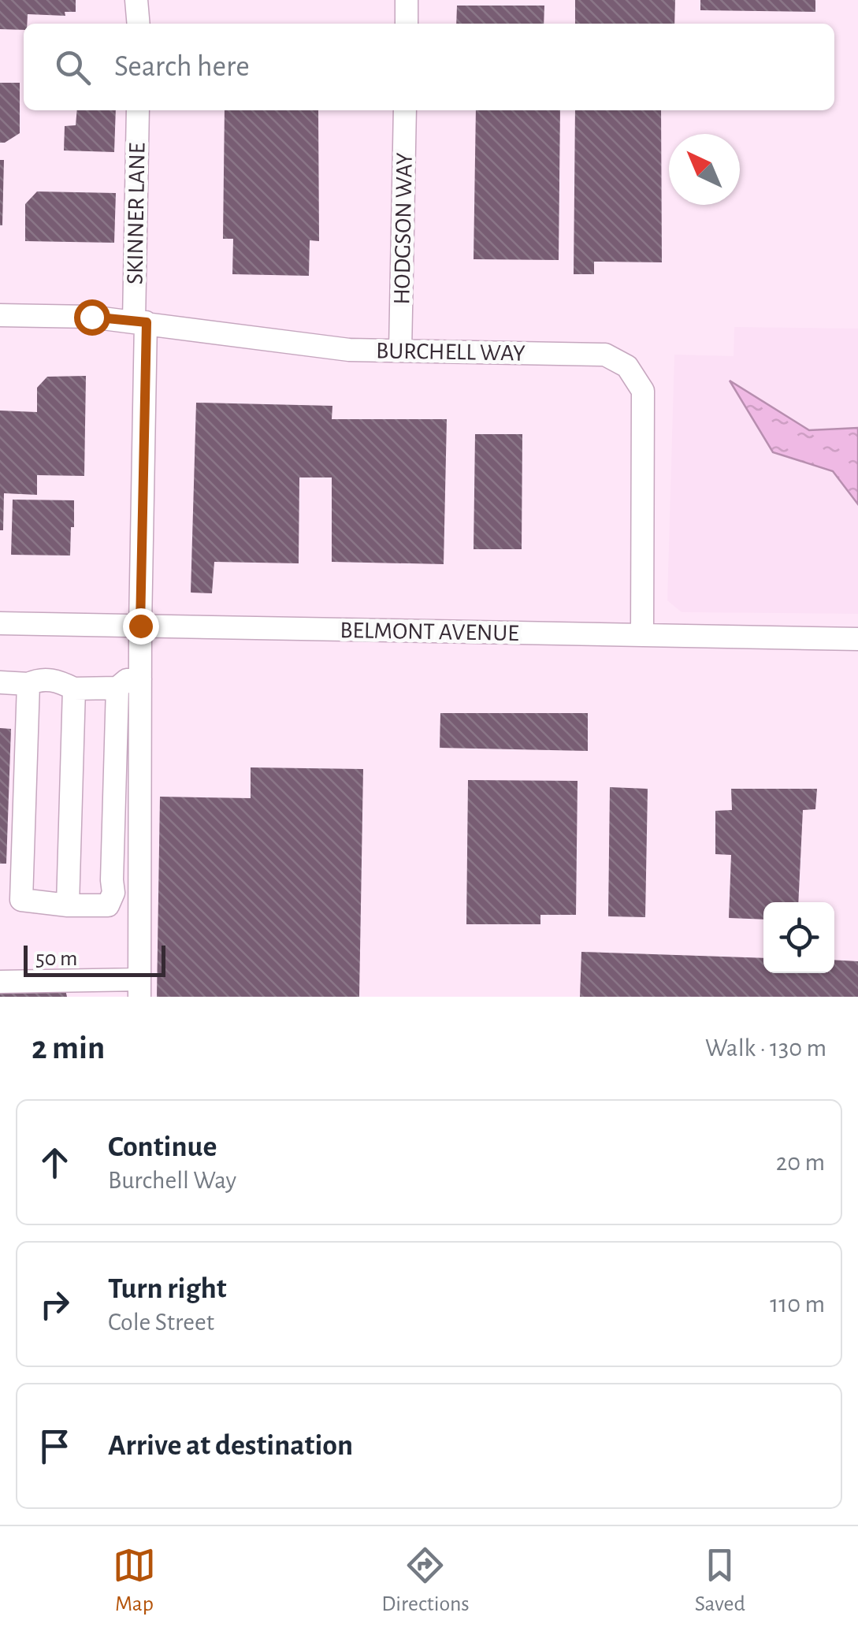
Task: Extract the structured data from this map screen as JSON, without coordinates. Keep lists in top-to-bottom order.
{
  "streets": {
    "street": [
      "SKINNER LANE",
      "HODGSON WAY",
      "BURCHELL WAY",
      "BELMONT AVENUE"
    ]
  },
  "crossings": [
    ["SKINNER LANE", "BURCHELL WAY"],
    ["SKINNER LANE", "BELMONT AVENUE"],
    ["HODGSON WAY", "BURCHELL WAY"],
    ["BURCHELL WAY", "BELMONT AVENUE"]
  ],
  "scale_bar": "50 m",
  "north": "top left",
  "page": {
    "search": "Search here",
    "scale": "50 m",
    "heading": ["2 min", "Walk · 130 m"],
    "list": [
      ["Continue", "Burchell Way", "20 m"],
      ["Turn right", "Cole Street", "110 m"],
      "Arrive at destination"
    ],
    "nav": ["Map", "Directions", "Saved"]
  }
}
